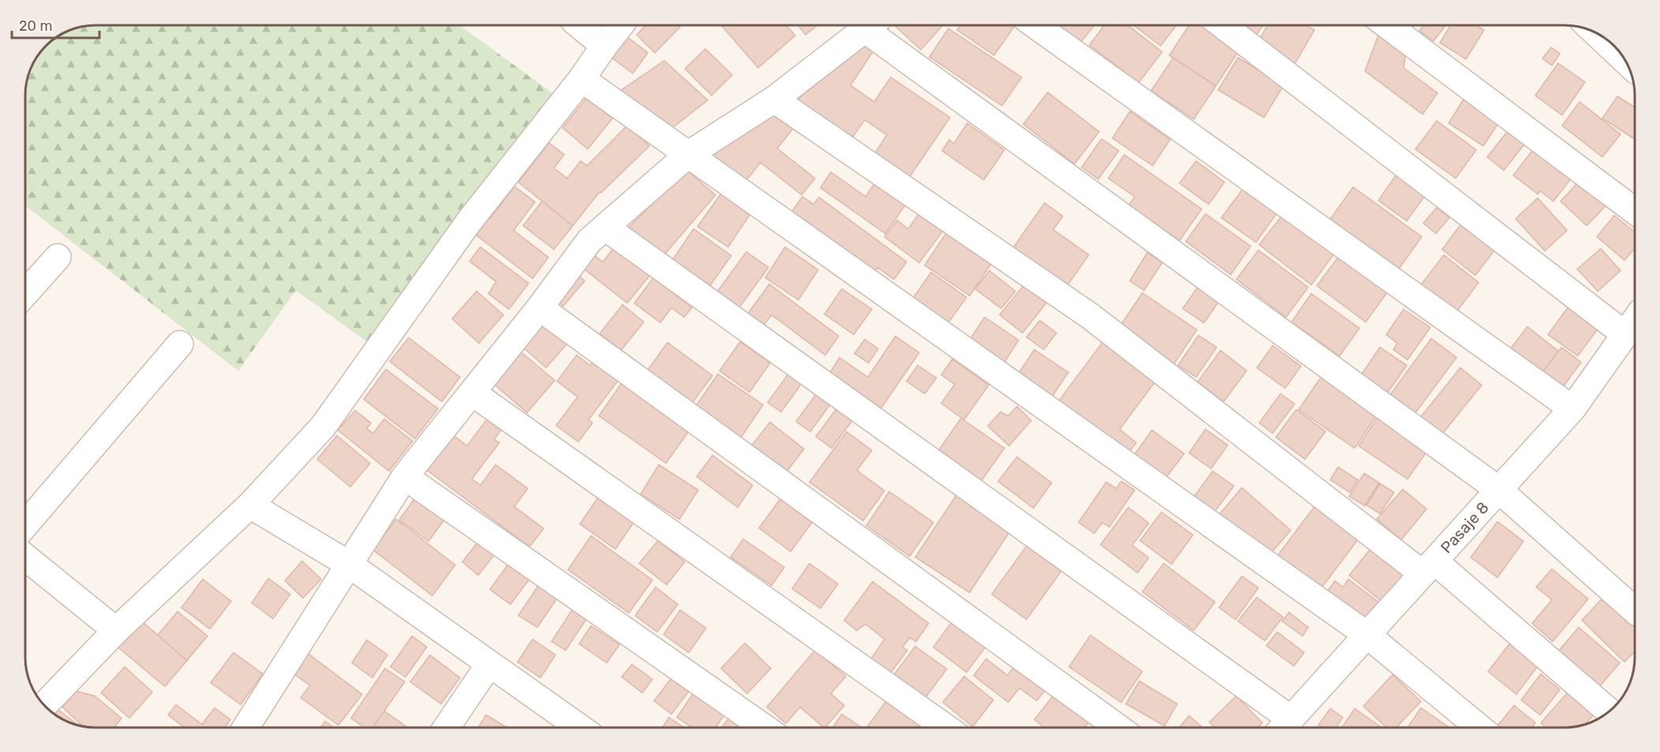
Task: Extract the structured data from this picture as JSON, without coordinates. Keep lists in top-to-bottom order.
{
  "streets": {
    "street": ["Pasaje 8"]
  },
  "scale_bar": "20 m"
}
